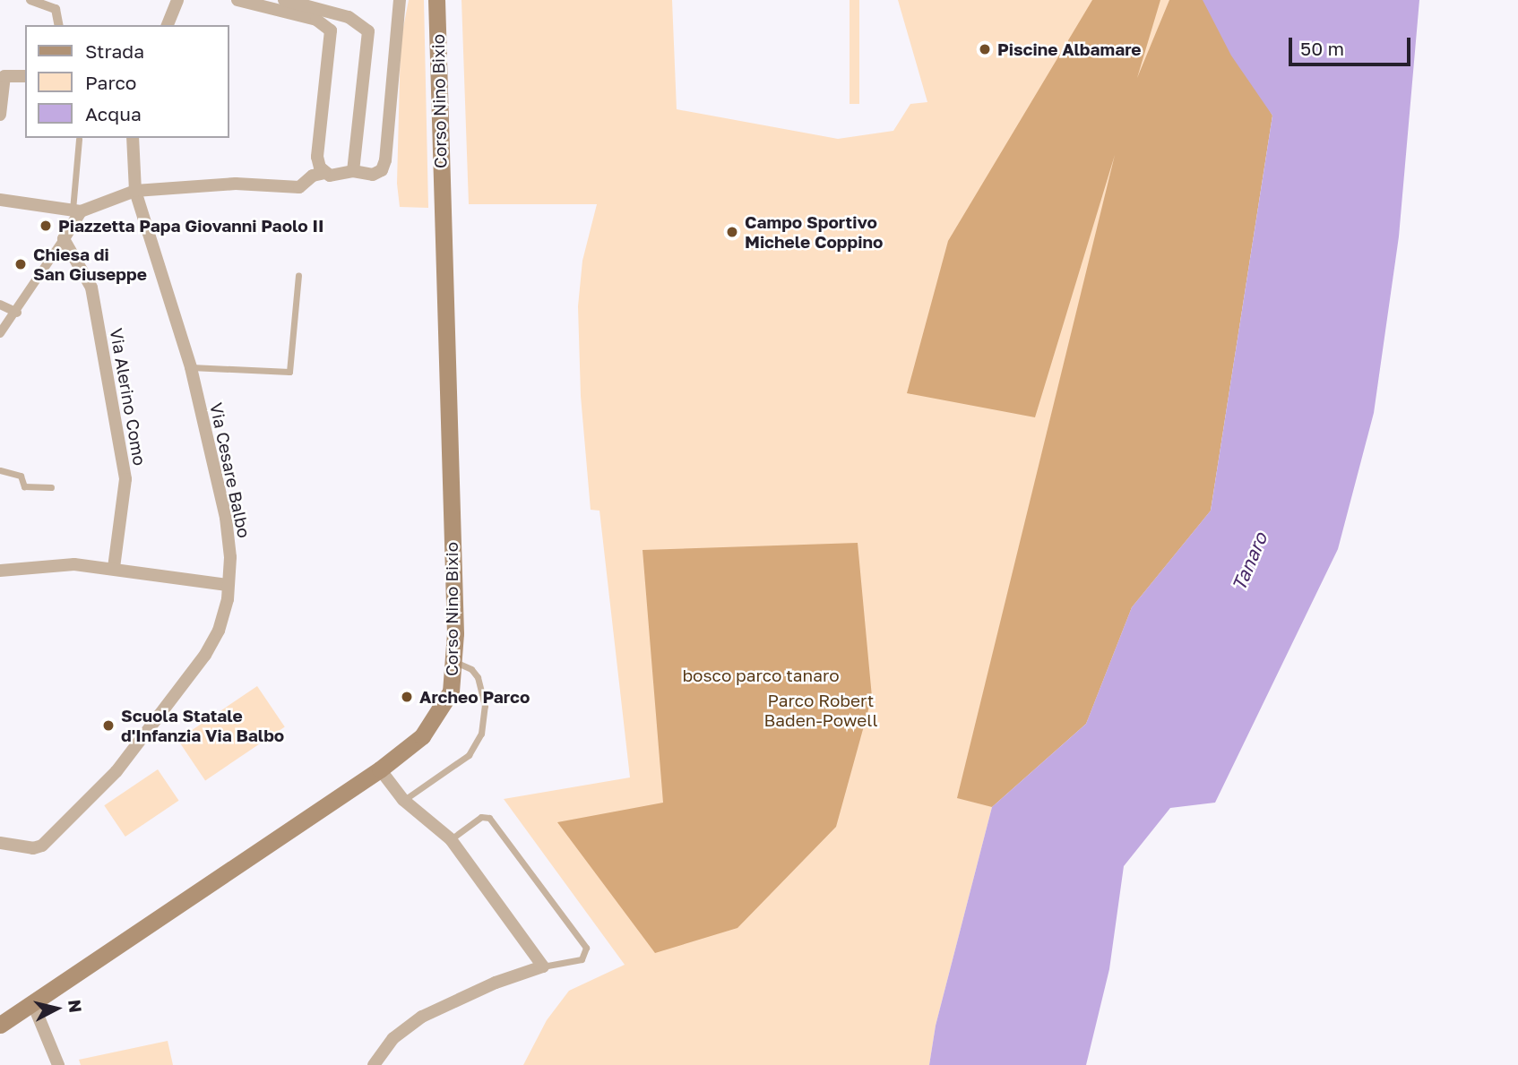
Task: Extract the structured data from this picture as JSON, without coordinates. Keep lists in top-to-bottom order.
{
  "streets": {
    "main road": ["Corso Nino Bixio"],
    "street": ["Via Alerino Como", "Via Cesare Balbo"]
  },
  "water": ["Tanaro"],
  "parks": ["bosco parco tanaro", "Parco Robert Baden-Powell"],
  "places": [
    "Piscine Albamare",
    "Piazzetta Papa Giovanni Paolo II",
    "Campo Sportivo Michele Coppino",
    "Chiesa di San Giuseppe",
    "Archeo Parco",
    "Scuola Statale d'Infanzia Via Balbo"
  ],
  "legend": ["Strada", "Parco", "Acqua"],
  "scale_bar": "50 m",
  "north": "right"
}
